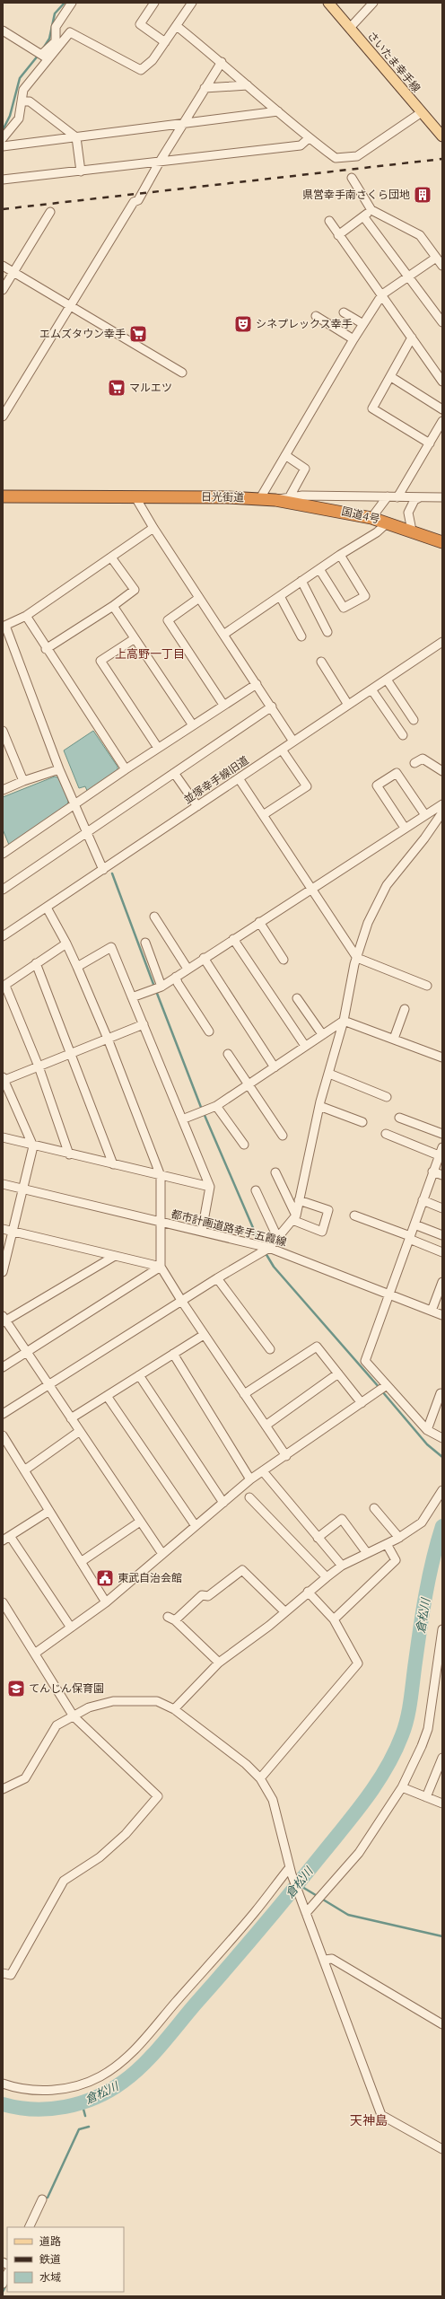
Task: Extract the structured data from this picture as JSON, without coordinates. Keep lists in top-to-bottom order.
{
  "streets": {
    "highway": ["日光街道", "国道4号"],
    "main road": ["さいたま幸手線"],
    "street": ["並塚幸手線旧道", "都市計画道路幸手五霞線"]
  },
  "crossings": [
    ["日光街道", "国道4号"]
  ],
  "districts": ["上高野一丁目", "天神島"],
  "water": ["倉松川"],
  "places": {
    "building": ["県営幸手南さくら団地"],
    "theatre": ["シネプレックス幸手"],
    "supermarket": ["エムズタウン幸手", "マルエツ"],
    "public building": ["東武自治会館"],
    "school or university": ["てんじん保育園"]
  },
  "legend": ["道路", "鉄道", "水域"]
}
